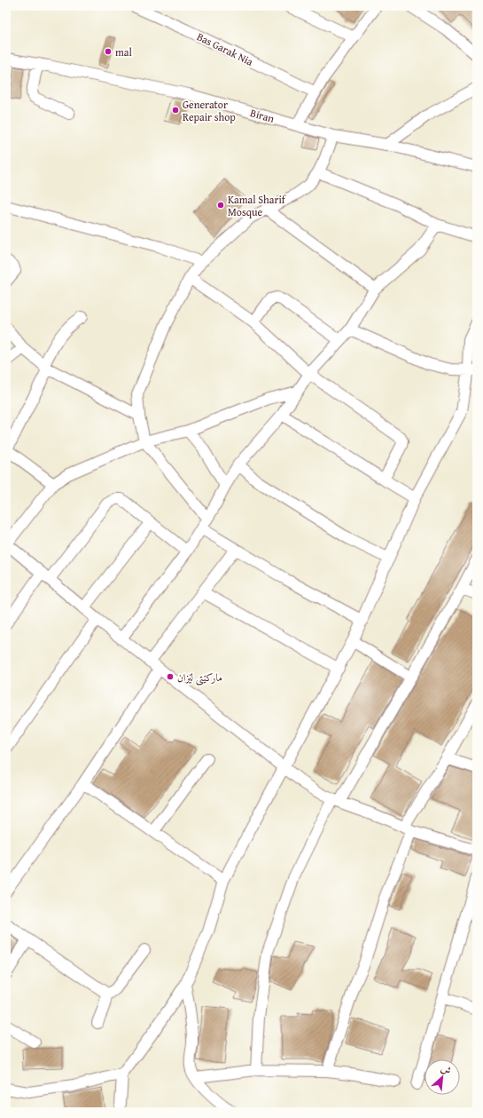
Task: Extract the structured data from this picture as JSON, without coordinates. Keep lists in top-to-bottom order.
{
  "streets": {
    "street": ["Bas Garak Nia", "Biran"]
  },
  "places": [
    "mal",
    "Generator Repair shop",
    "Kamal Sharif Mosque",
    "مارکێتی لێزان"
  ],
  "north": "top right"
}
